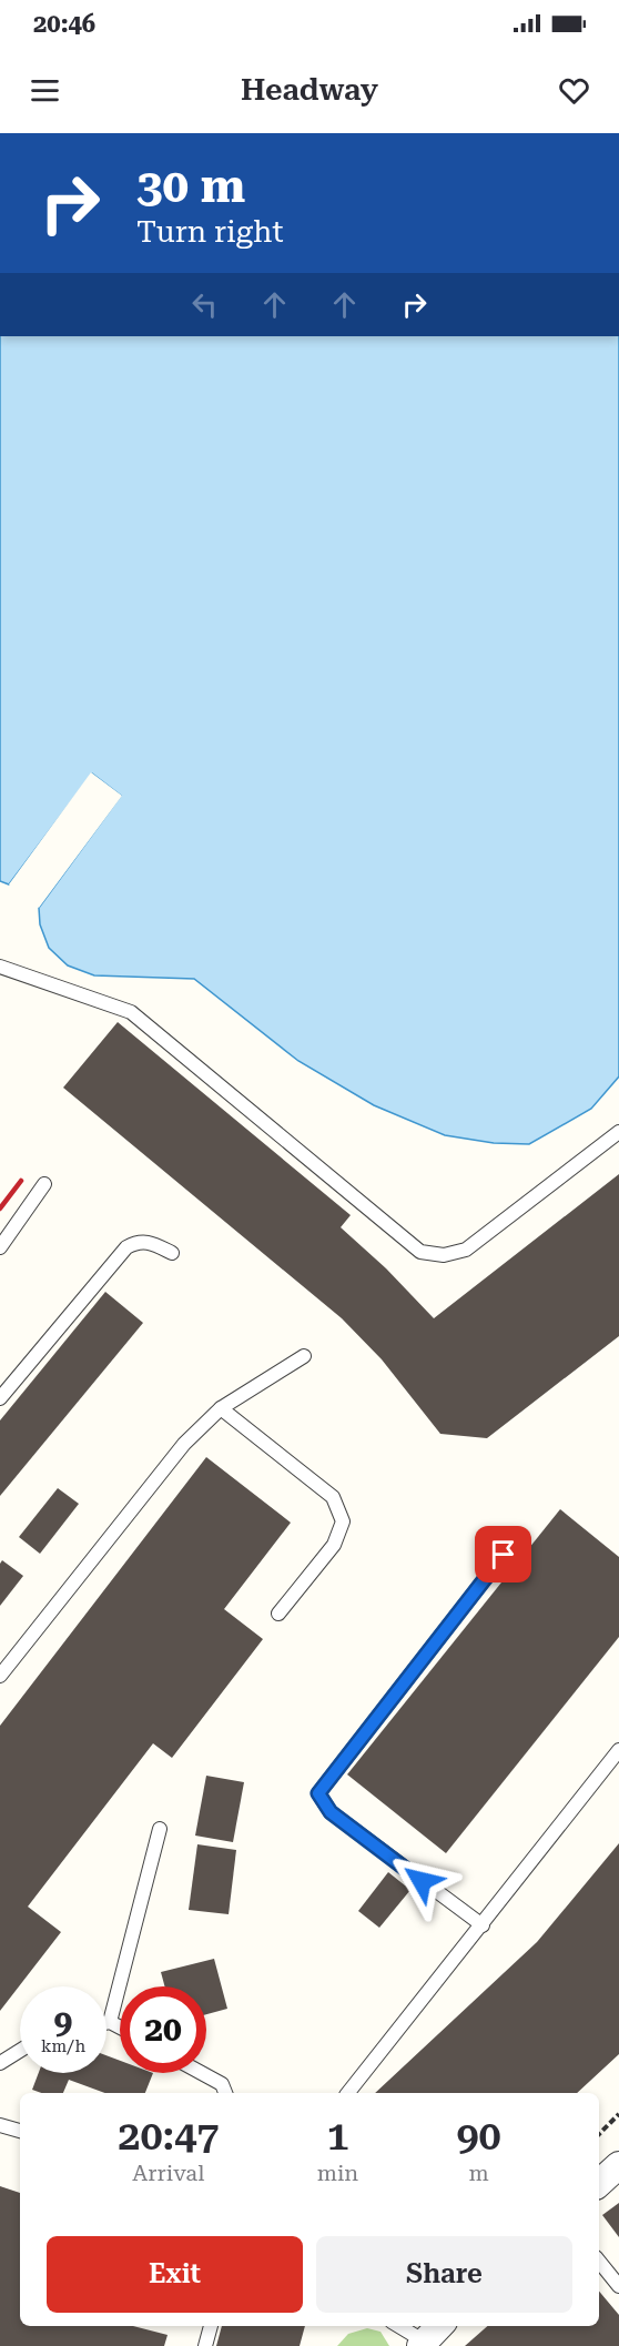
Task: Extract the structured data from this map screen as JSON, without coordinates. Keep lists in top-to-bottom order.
{
  "page": {
    "status": "20:46",
    "header": "Headway",
    "turn": ["30 m", "Turn right"],
    "speed": "9 km/h",
    "limit": "20",
    "eta": [
      "20:47",
      "Arrival",
      "1",
      "min",
      "90",
      "m"
    ],
    "buttons": ["Exit", "Share"]
  }
}
